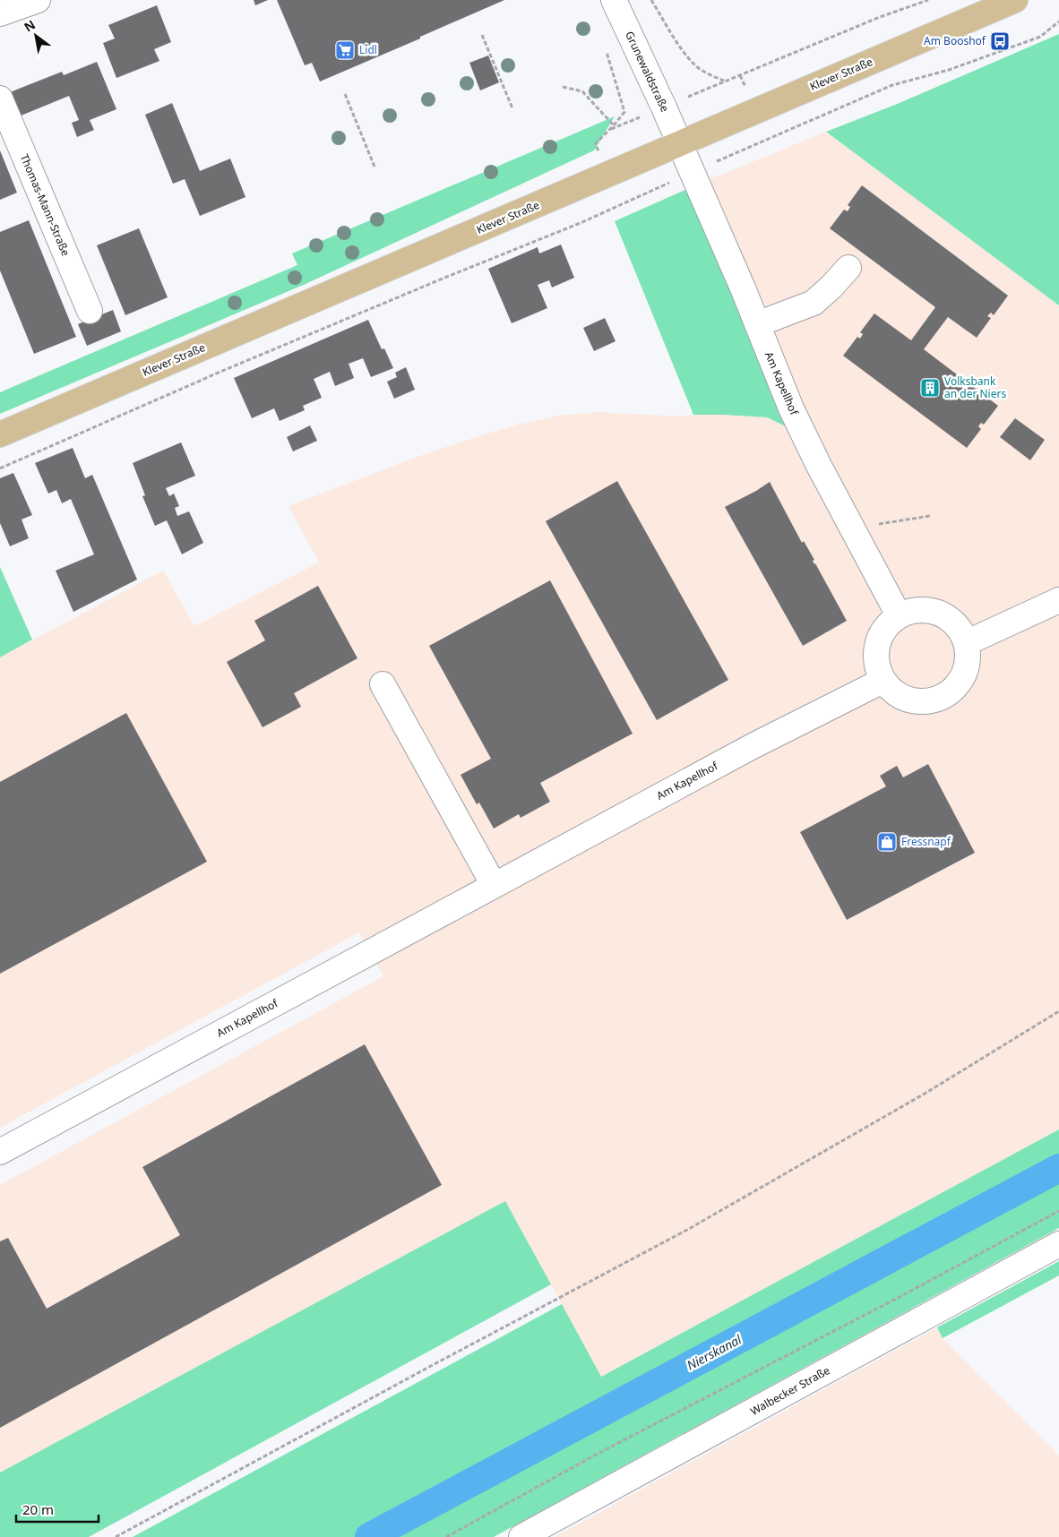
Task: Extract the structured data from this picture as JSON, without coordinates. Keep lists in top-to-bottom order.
{
  "streets": {
    "main road": ["Klever Straße"],
    "street": [
      "Grunewaldstraße",
      "Thomas-Mann-Straße",
      "Am Kapellhof",
      "Walbecker Straße"
    ]
  },
  "crossings": [
    ["Grunewaldstraße", "Klever Straße"],
    ["Grunewaldstraße", "Am Kapellhof"],
    ["Klever Straße", "Am Kapellhof"]
  ],
  "water": ["Nierskanal"],
  "places": {
    "bus stop": ["Am Booshof"],
    "supermarket": ["Lidl"],
    "building": ["Volksbank an der Niers"],
    "shop": ["Fressnapf"]
  },
  "scale_bar": "20 m",
  "north": "top left"
}
